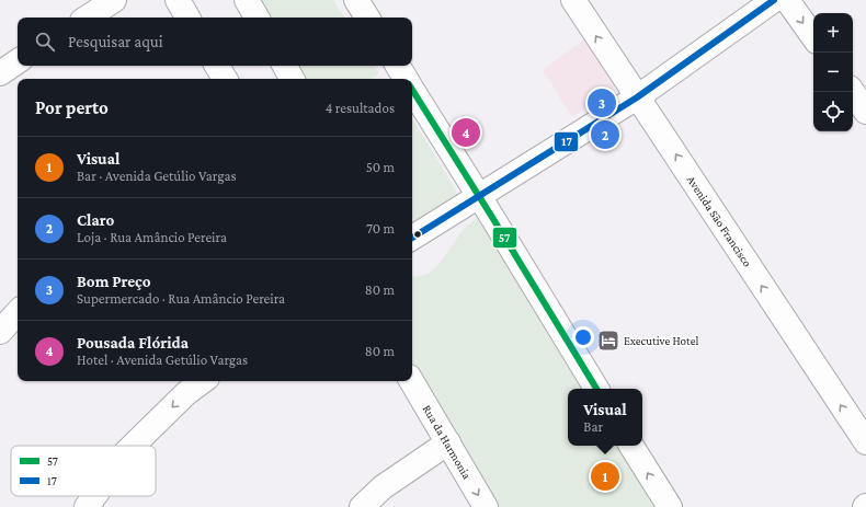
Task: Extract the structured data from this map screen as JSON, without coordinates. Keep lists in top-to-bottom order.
{
  "streets": {
    "street": ["Avenida São Francisco", "Rua da Harmonia"]
  },
  "places": {
    "hotel": ["Executive Hotel"]
  },
  "lines": ["transit line 17", "transit line 57"],
  "legend": ["57", "17"],
  "page": {
    "map_buttons": ["+", "−"],
    "search": "Pesquisar aqui",
    "heading": ["Por perto", "4 resultados"],
    "pins": [
      "3",
      "4",
      "2",
      "1"
    ],
    "list": [
      {
        "mark": "1",
        "name": "Visual",
        "note": "Bar · Avenida Getúlio Vargas",
        "value": "50 m"
      },
      {
        "mark": "2",
        "name": "Claro",
        "note": "Loja · Rua Amâncio Pereira",
        "value": "70 m"
      },
      {
        "mark": "3",
        "name": "Bom Preço",
        "note": "Supermercado · Rua Amâncio Pereira",
        "value": "80 m"
      },
      {
        "mark": "4",
        "name": "Pousada Flórida",
        "note": "Hotel · Avenida Getúlio Vargas",
        "value": "80 m"
      }
    ],
    "popup": ["Visual", "Bar"]
  }
}
